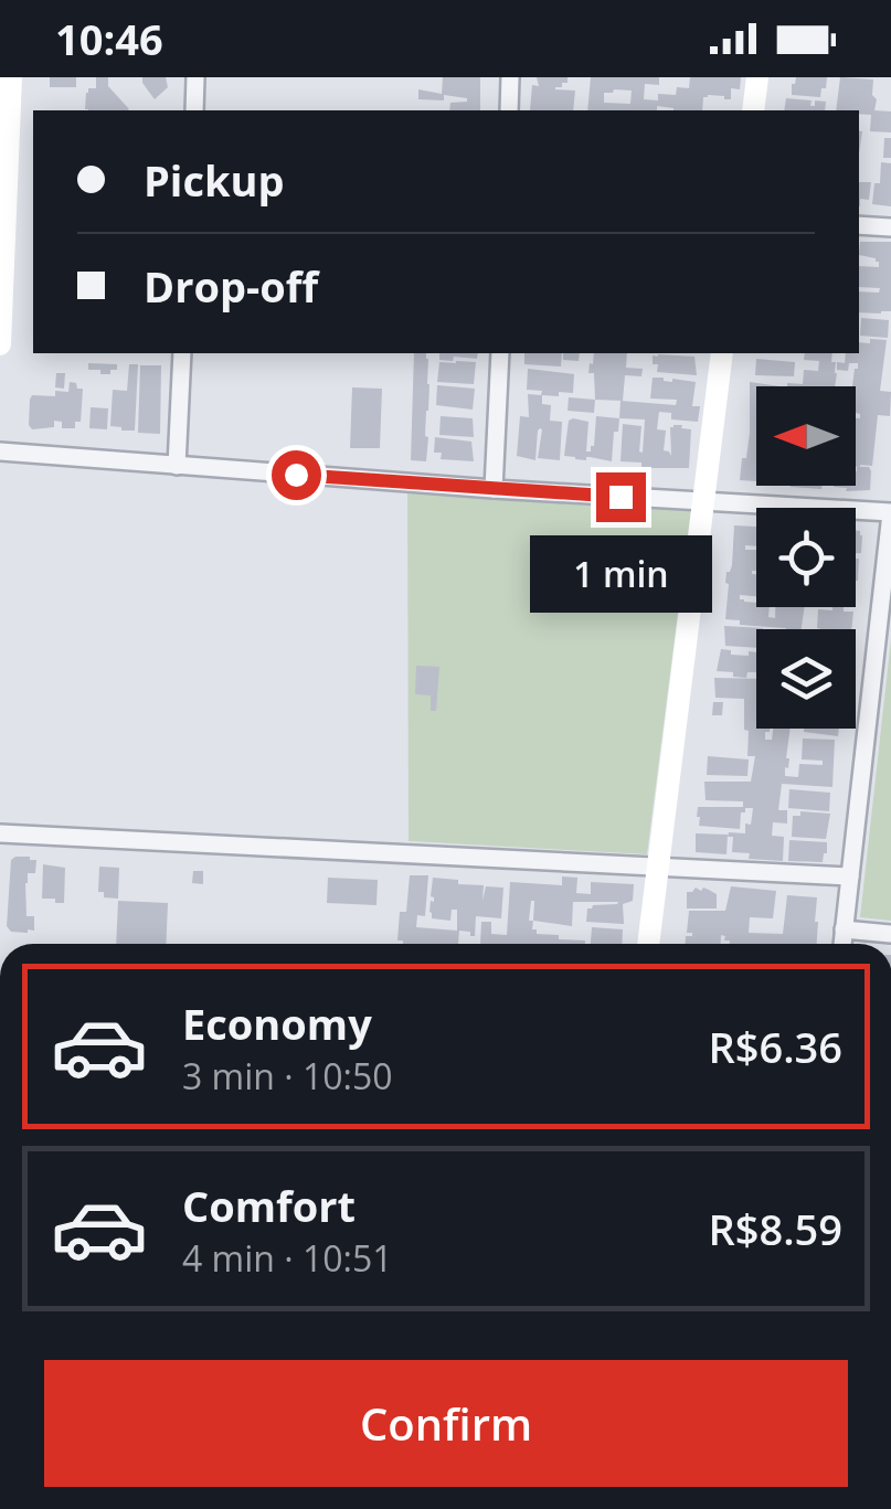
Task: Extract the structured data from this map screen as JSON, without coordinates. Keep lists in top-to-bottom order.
{
  "north": "left",
  "page": {
    "status": "10:46",
    "banner": ["Pickup", "Drop-off"],
    "bubble": "1 min",
    "list": [
      {
        "name": "Economy",
        "note": "3 min · 10:50",
        "value": "R$6.36"
      },
      {
        "name": "Comfort",
        "note": "4 min · 10:51",
        "value": "R$8.59"
      }
    ],
    "buttons": "Confirm"
  }
}
